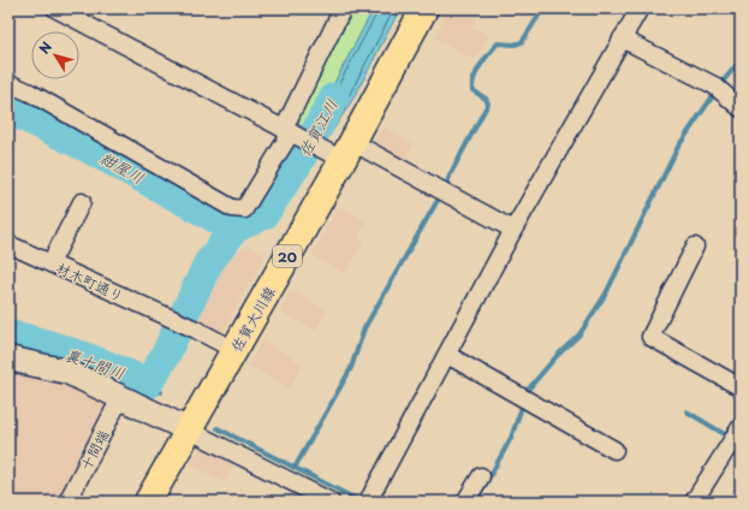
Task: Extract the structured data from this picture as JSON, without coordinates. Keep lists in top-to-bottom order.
{
  "streets": {
    "main road": ["20", "佐賀大川線"],
    "street": ["材木町通り", "十間端"]
  },
  "crossings": [
    ["材木町通り", "佐賀大川線"]
  ],
  "water": ["佐賀江川", "紺屋川", "裏十間川"],
  "north": "top left"
}
